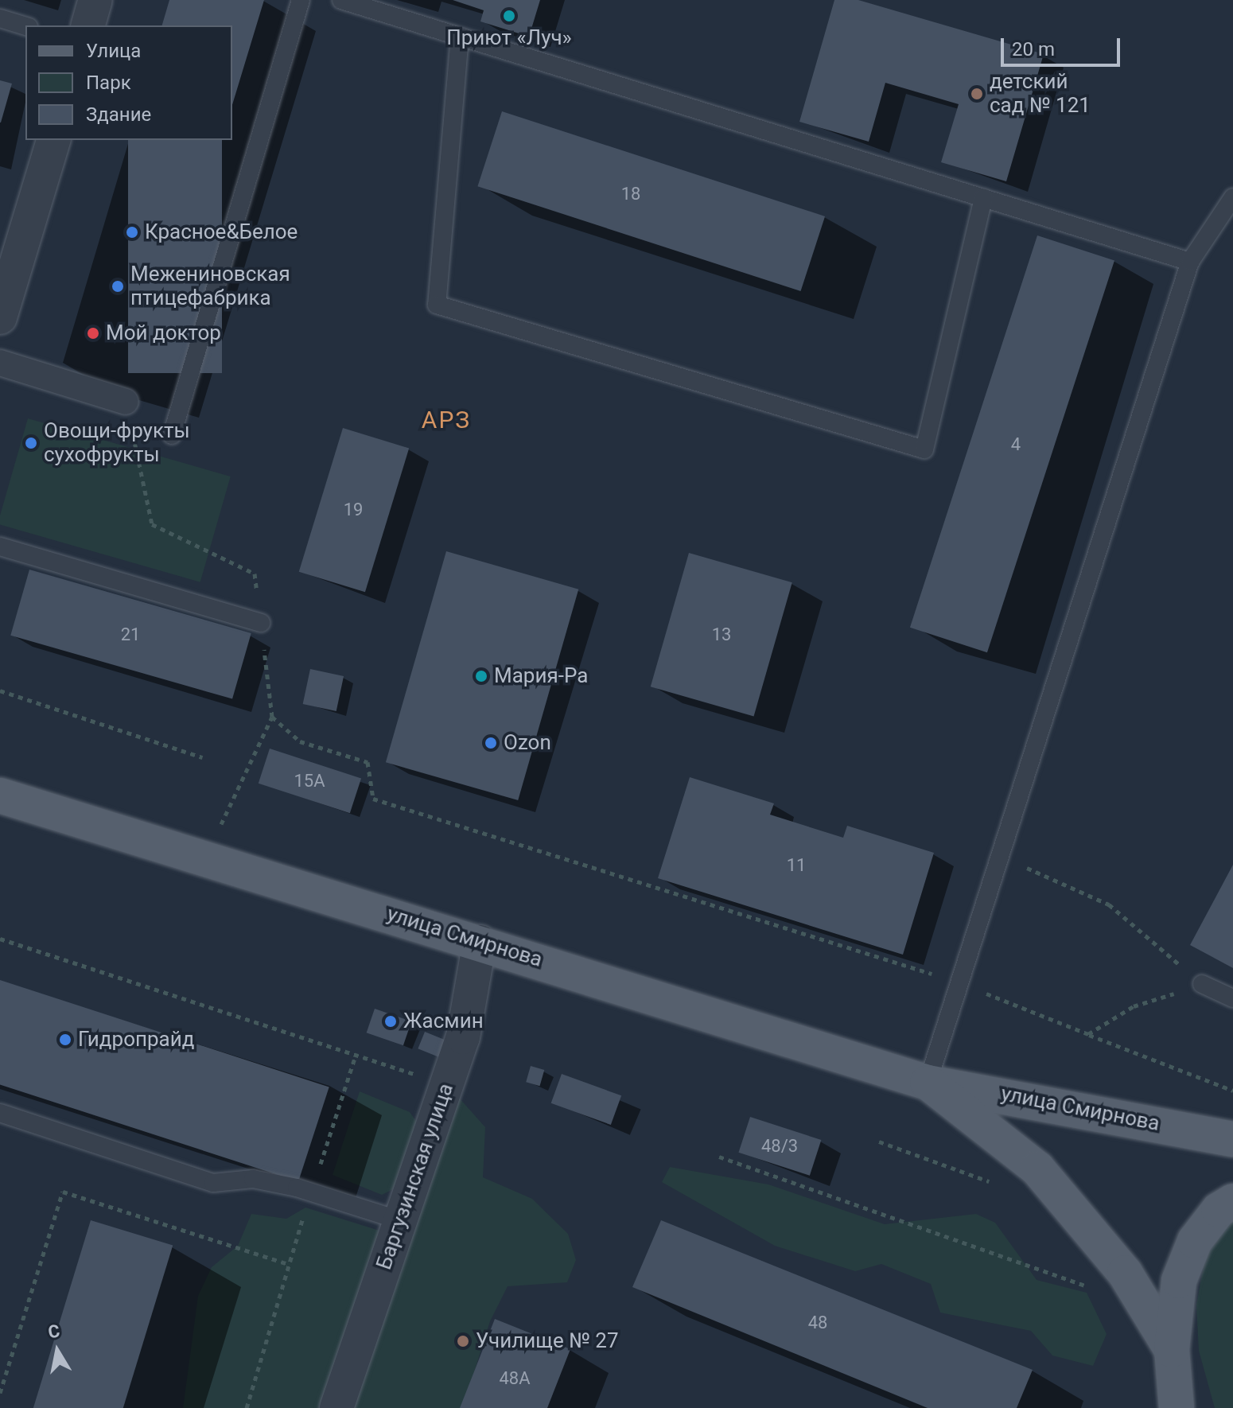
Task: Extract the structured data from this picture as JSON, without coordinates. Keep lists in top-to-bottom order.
{
  "streets": {
    "main road": ["улица Смирнова"],
    "street": ["Баргузинская улица"]
  },
  "crossings": [
    ["улица Смирнова", "Баргузинская улица"]
  ],
  "districts": ["АРЗ"],
  "places": [
    "Приют «Луч»",
    "детский сад № 121",
    "Красное&Белое",
    "Межениновская птицефабрика",
    "Мой доктор",
    "Овощи-фрукты сухофрукты",
    "Мария-Ра",
    "Ozon",
    "Жасмин",
    "Гидропрайд",
    "Училище № 27"
  ],
  "house_numbers": [
    "18",
    "4",
    "19",
    "21",
    "13",
    "15А",
    "11",
    "48/3",
    "48",
    "48А"
  ],
  "legend": ["Улица", "Парк", "Здание"],
  "scale_bar": "20 m",
  "north": "top"
}
